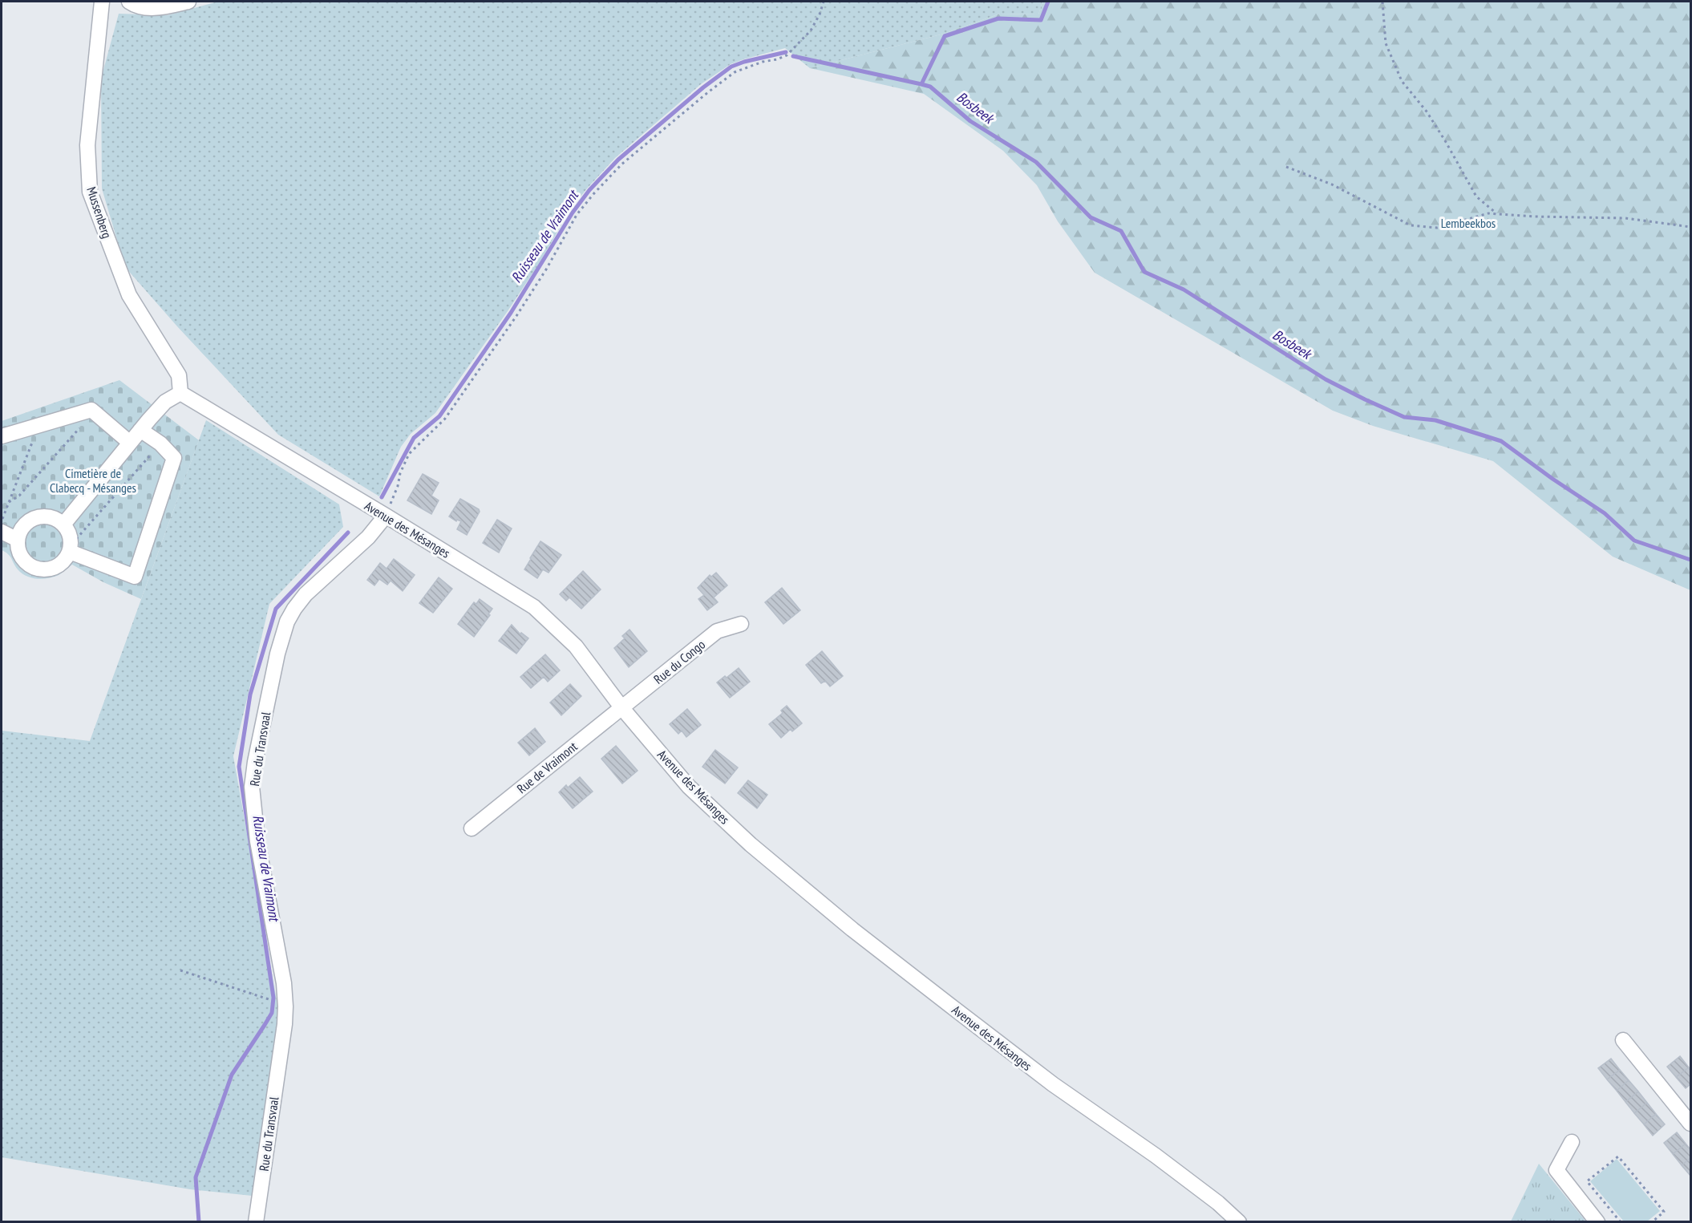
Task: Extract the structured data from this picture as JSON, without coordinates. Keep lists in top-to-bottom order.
{
  "streets": {
    "street": [
      "Mussenberg",
      "Avenue des Mésanges",
      "Rue du Congo",
      "Rue du Transvaal",
      "Rue de Vraimont"
    ]
  },
  "crossings": [
    ["Mussenberg", "Avenue des Mésanges"],
    ["Avenue des Mésanges", "Rue du Congo"],
    ["Avenue des Mésanges", "Rue du Transvaal"],
    ["Avenue des Mésanges", "Rue de Vraimont"],
    ["Rue du Congo", "Rue de Vraimont"]
  ],
  "water": ["Bosbeek", "Ruisseau de Vraimont"],
  "parks": ["Lembeekbos", "Cimetière de Clabecq - Mésanges"]
}
